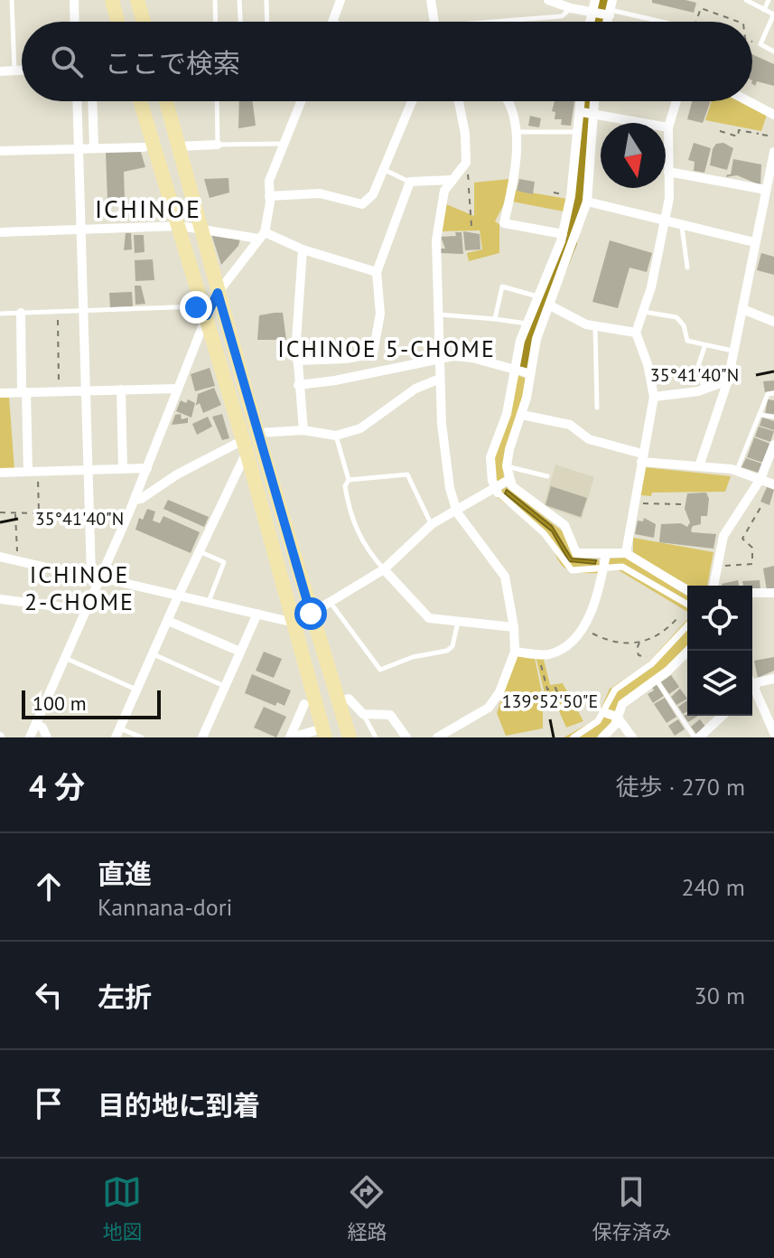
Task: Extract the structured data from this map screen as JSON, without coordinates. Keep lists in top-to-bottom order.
{
  "districts": ["ICHINOE", "ICHINOE 5-CHOME", "ICHINOE 2-CHOME"],
  "scale_bar": "100 m",
  "north": "bottom",
  "page": {
    "search": "ここで検索",
    "scale": "100 m",
    "heading": ["4 分", "徒歩 · 270 m"],
    "list": [
      ["直進", "Kannana-dori", "240 m"],
      ["左折", "30 m"],
      "目的地に到着"
    ],
    "nav": ["地図", "経路", "保存済み"]
  },
  "coordinates": ["35°41'40\"N", "139°52'50\"E"]
}
